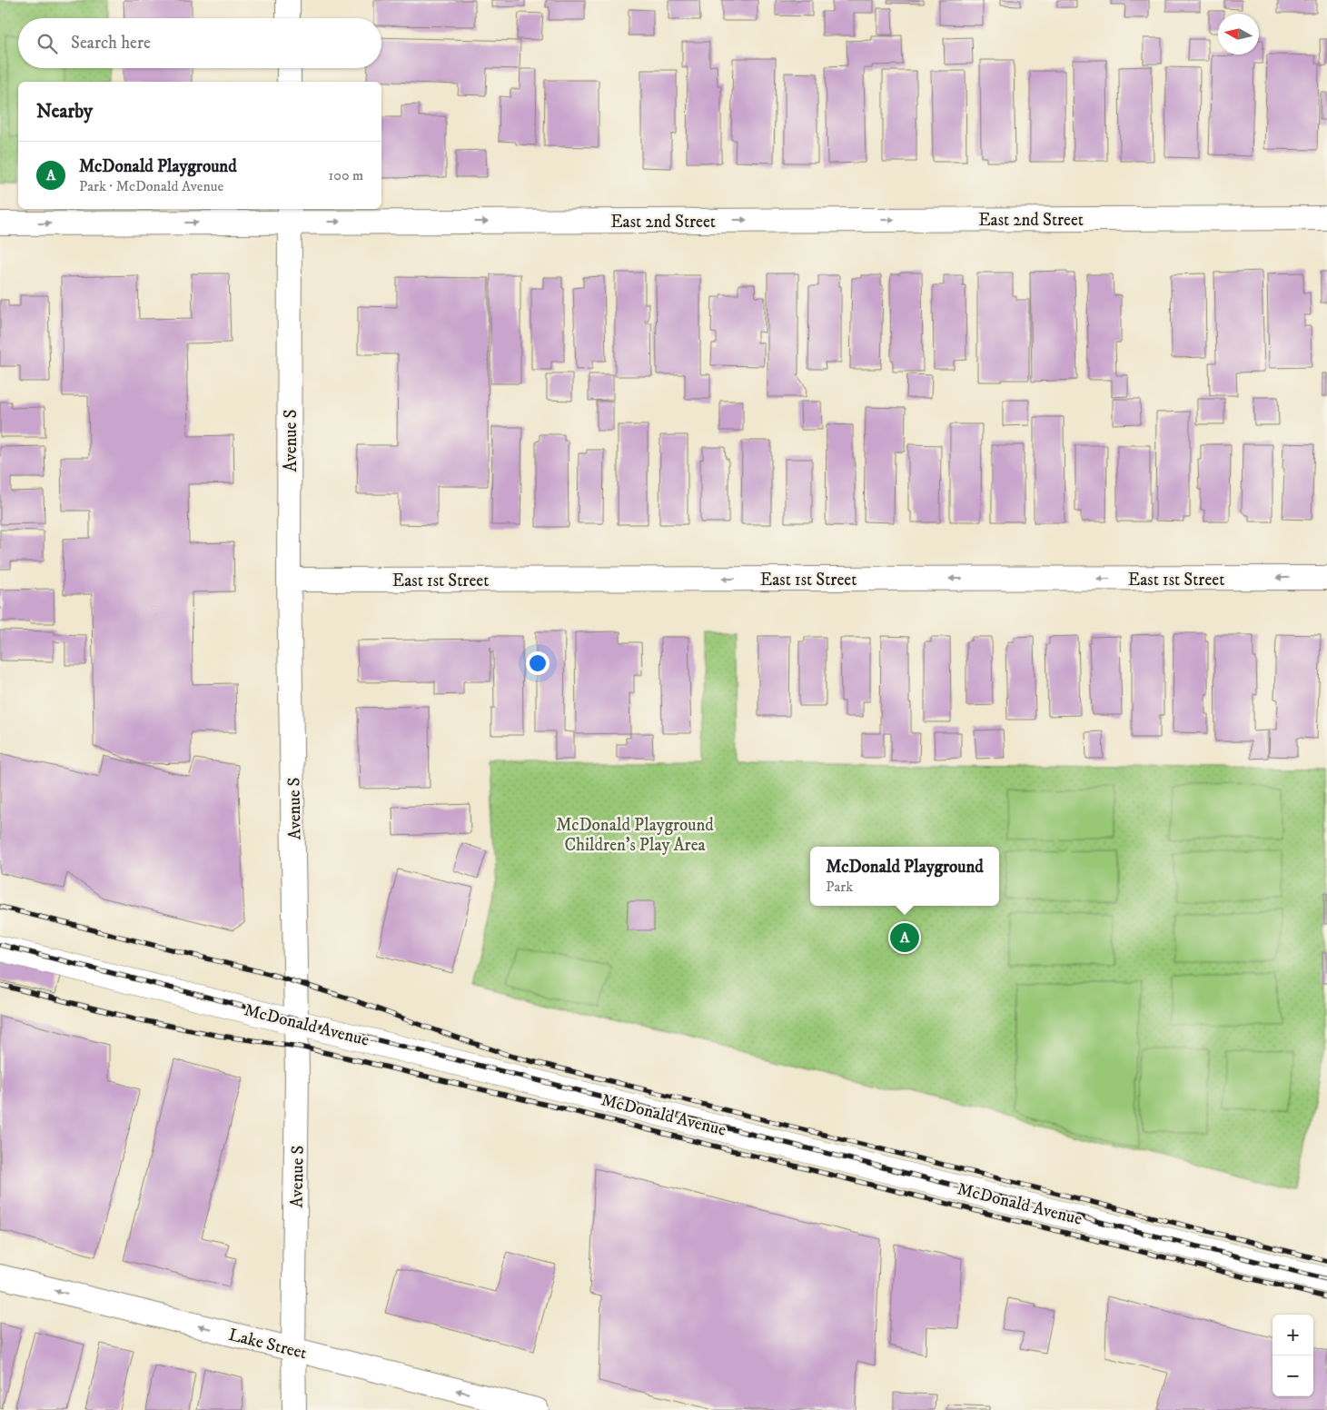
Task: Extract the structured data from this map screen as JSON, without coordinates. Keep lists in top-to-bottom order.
{
  "streets": {
    "main road": ["McDonald Avenue"],
    "street": [
      "East 2nd Street",
      "Avenue S",
      "East 1st Street",
      "Lake Street"
    ]
  },
  "crossings": [
    ["East 2nd Street", "Avenue S"],
    ["Avenue S", "East 1st Street"],
    ["Avenue S", "McDonald Avenue"],
    ["Avenue S", "Lake Street"]
  ],
  "one_way": ["East 2nd Street", "East 1st Street", "Lake Street"],
  "parks": ["McDonald Playground Children's Play Area"],
  "north": "left",
  "page": {
    "search": "Search here",
    "heading": "Nearby",
    "list": [
      {
        "mark": "A",
        "name": "McDonald Playground",
        "note": "Park · McDonald Avenue",
        "value": "100 m"
      }
    ],
    "popup": ["McDonald Playground", "Park"],
    "pins": "A",
    "map_buttons": ["+", "−"]
  }
}
